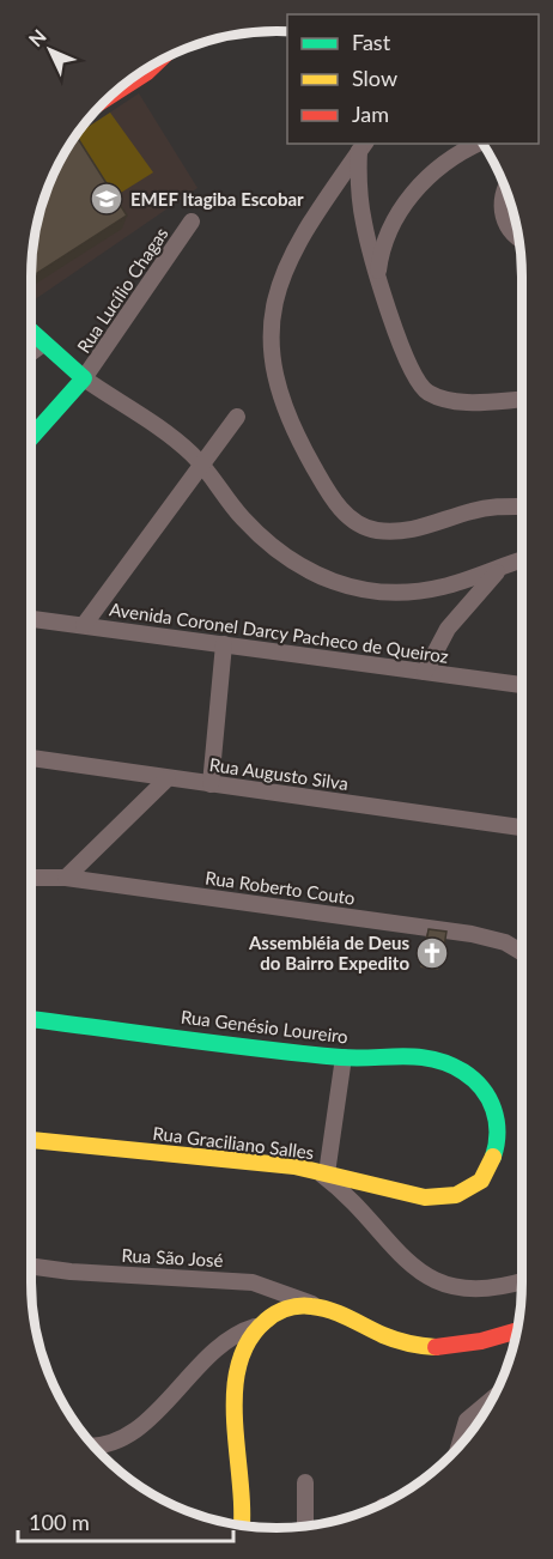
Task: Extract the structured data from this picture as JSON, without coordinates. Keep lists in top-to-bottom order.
{
  "streets": {
    "street": [
      "Rua Lucílio Chagas",
      "Avenida Coronel Darcy Pacheco de Queiroz",
      "Rua Augusto Silva",
      "Rua Roberto Couto",
      "Rua Genésio Loureiro",
      "Rua Graciliano Salles",
      "Rua São José"
    ]
  },
  "crossings": [
    ["Rua Genésio Loureiro", "Rua Graciliano Salles"]
  ],
  "places": {
    "school or university": ["EMEF Itagiba Escobar"],
    "church": ["Assembléia de Deus do Bairro Expedito"]
  },
  "legend": ["Fast", "Slow", "Jam"],
  "scale_bar": "100 m",
  "north": "top left"
}
